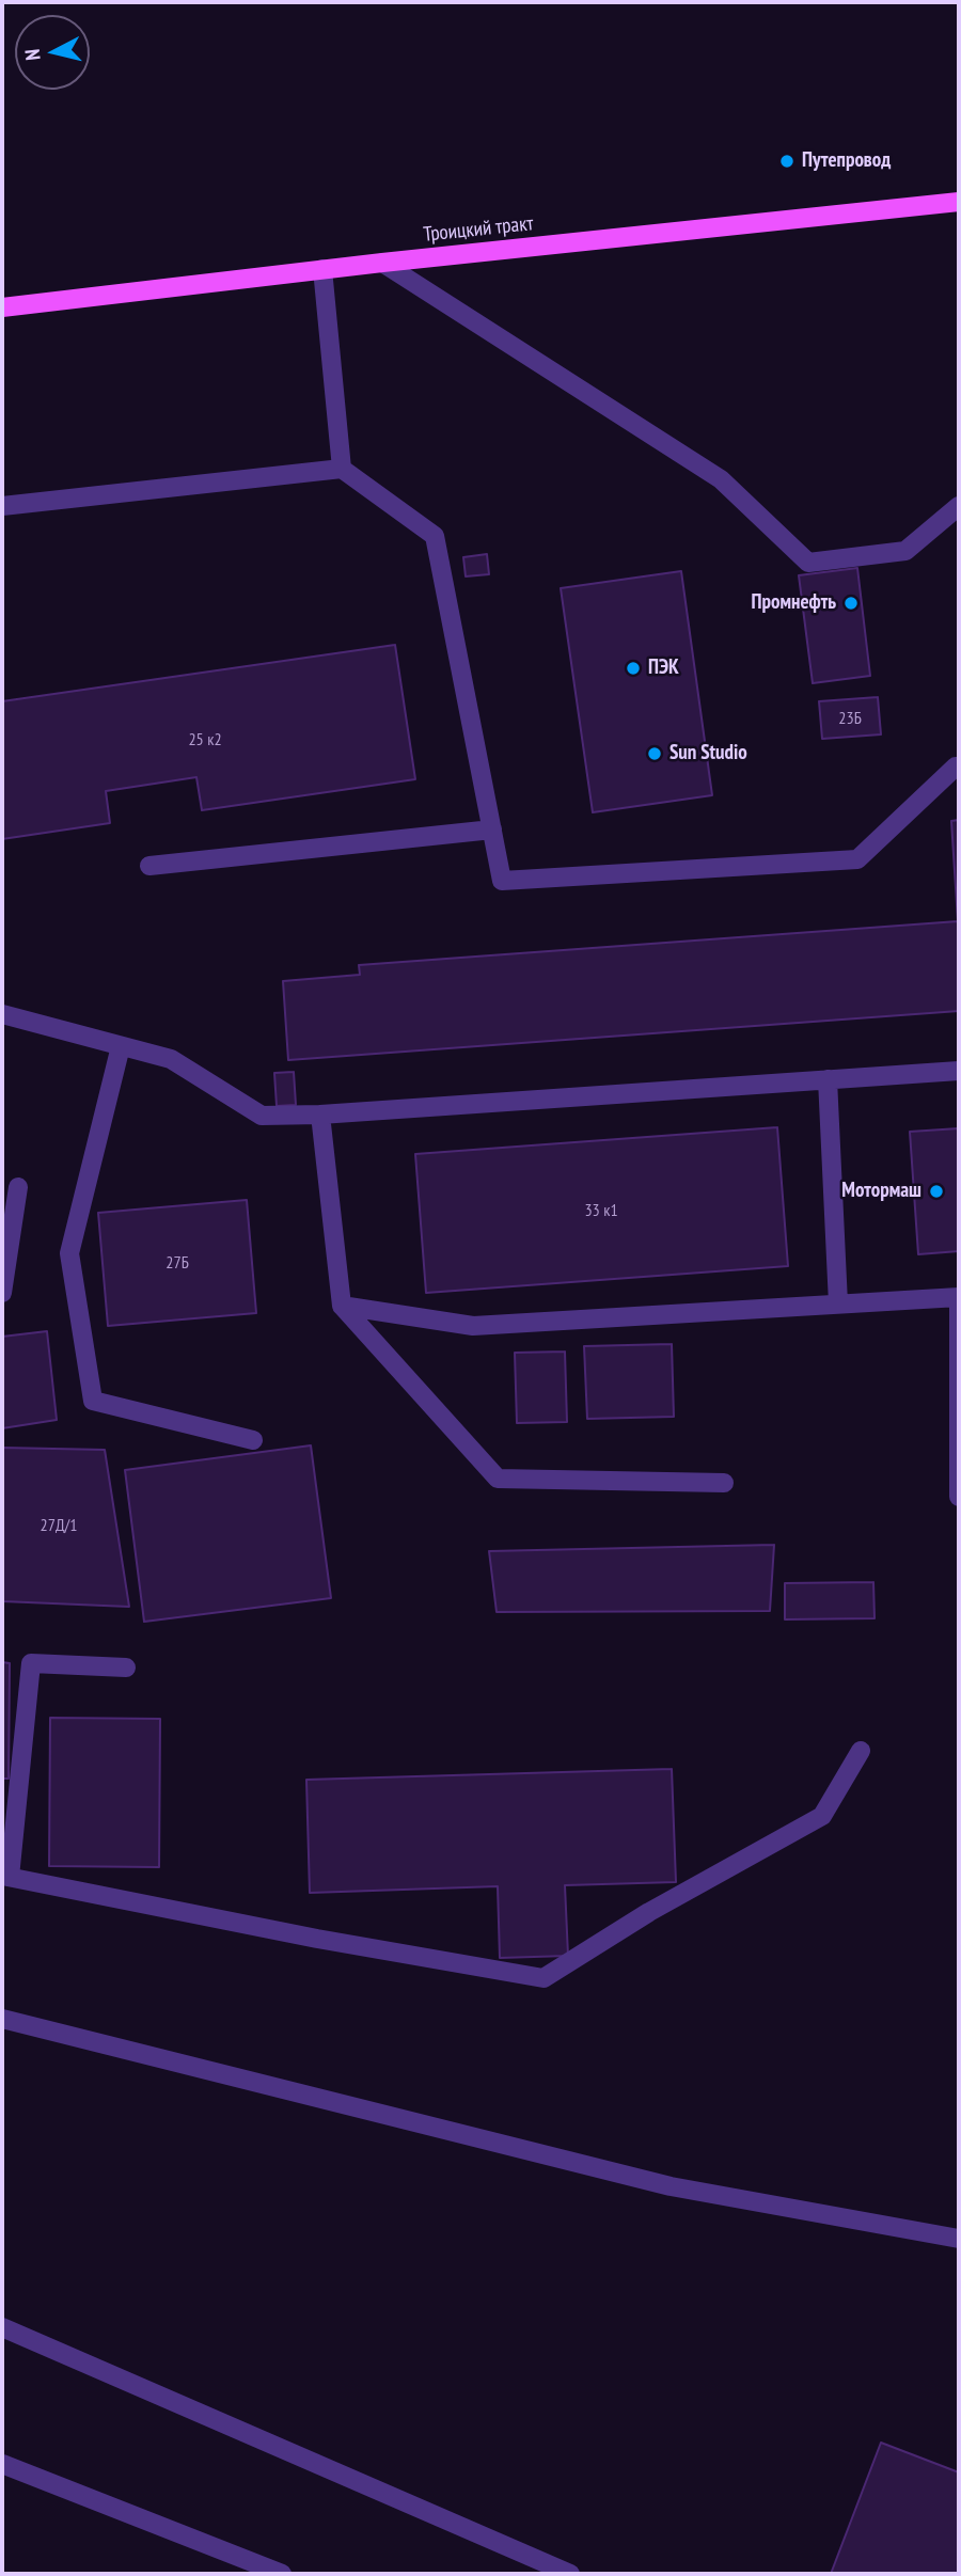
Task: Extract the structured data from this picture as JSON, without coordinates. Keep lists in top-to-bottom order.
{
  "streets": {
    "main road": ["Троицкий тракт"]
  },
  "places": [
    "Путепровод",
    "Промнефть",
    "ПЭК",
    "Sun Studio",
    "Мотормаш"
  ],
  "house_numbers": [
    "23Б",
    "25 к2",
    "33 к1",
    "27Б",
    "27Д/1"
  ],
  "north": "left"
}
